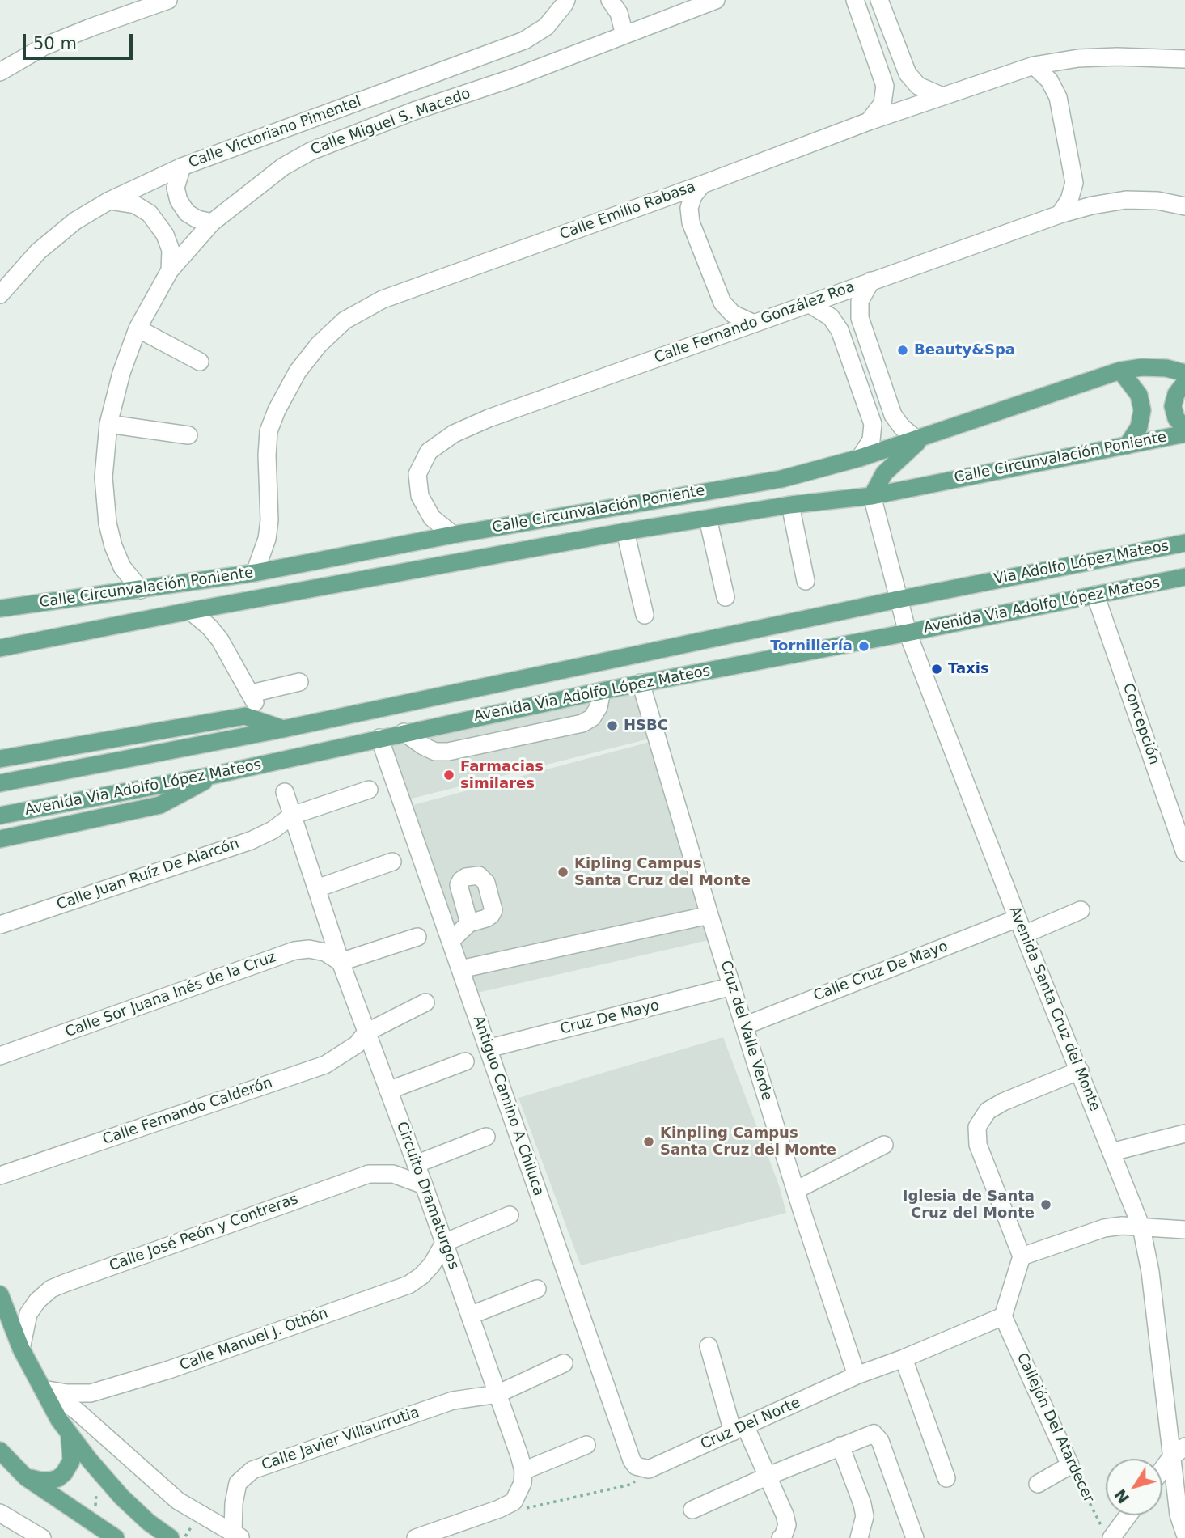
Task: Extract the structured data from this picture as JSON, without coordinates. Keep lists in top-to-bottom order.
{
  "streets": {
    "main road": ["Calle Circunvalación Poniente", "Via Adolfo López Mateos", "Avenida Via Adolfo López Mateos"],
    "street": [
      "Calle Miguel S. Macedo",
      "Calle Victoriano Pimentel",
      "Calle Emilio Rabasa",
      "Calle Fernando González Roa",
      "Concepción",
      "Calle Juan Ruíz De Alarcón",
      "Calle Cruz De Mayo",
      "Calle Sor Juana Inés de la Cruz",
      "Avenida Santa Cruz del Monte",
      "Cruz De Mayo",
      "Cruz del Valle Verde",
      "Antiguo Camino A Chiluca",
      "Calle Fernando Calderón",
      "Circuito Dramaturgos",
      "Calle José Peón y Contreras",
      "Calle Manuel J. Othón",
      "Cruz Del Norte",
      "Callejón Del Atardecer",
      "Calle Javier Villaurrutia"
    ]
  },
  "crossings": [
    ["Calle Miguel S. Macedo", "Calle Circunvalación Poniente"],
    ["Calle Emilio Rabasa", "Calle Circunvalación Poniente"],
    ["Calle Fernando González Roa", "Calle Circunvalación Poniente"],
    ["Calle Circunvalación Poniente", "Avenida Santa Cruz del Monte"],
    ["Via Adolfo López Mateos", "Avenida Via Adolfo López Mateos"],
    ["Avenida Via Adolfo López Mateos", "Concepción"],
    ["Avenida Via Adolfo López Mateos", "Avenida Santa Cruz del Monte"],
    ["Avenida Via Adolfo López Mateos", "Cruz del Valle Verde"],
    ["Avenida Via Adolfo López Mateos", "Antiguo Camino A Chiluca"],
    ["Calle Juan Ruíz De Alarcón", "Circuito Dramaturgos"],
    ["Calle Cruz De Mayo", "Avenida Santa Cruz del Monte"],
    ["Calle Cruz De Mayo", "Cruz del Valle Verde"],
    ["Calle Sor Juana Inés de la Cruz", "Circuito Dramaturgos"],
    ["Cruz De Mayo", "Cruz del Valle Verde"],
    ["Cruz De Mayo", "Antiguo Camino A Chiluca"],
    ["Cruz del Valle Verde", "Cruz Del Norte"],
    ["Antiguo Camino A Chiluca", "Cruz Del Norte"],
    ["Calle Fernando Calderón", "Circuito Dramaturgos"],
    ["Circuito Dramaturgos", "Calle José Peón y Contreras"],
    ["Circuito Dramaturgos", "Calle Manuel J. Othón"],
    ["Circuito Dramaturgos", "Calle Javier Villaurrutia"],
    ["Cruz Del Norte", "Callejón Del Atardecer"]
  ],
  "places": [
    "Beauty&Spa",
    "Tornillería",
    "Taxis",
    "HSBC",
    "Farmacias similares",
    "Kipling Campus Santa Cruz del Monte",
    "Kinpling Campus Santa Cruz del Monte",
    "Iglesia de Santa Cruz del Monte"
  ],
  "scale_bar": "50 m",
  "north": "bottom left"
}
